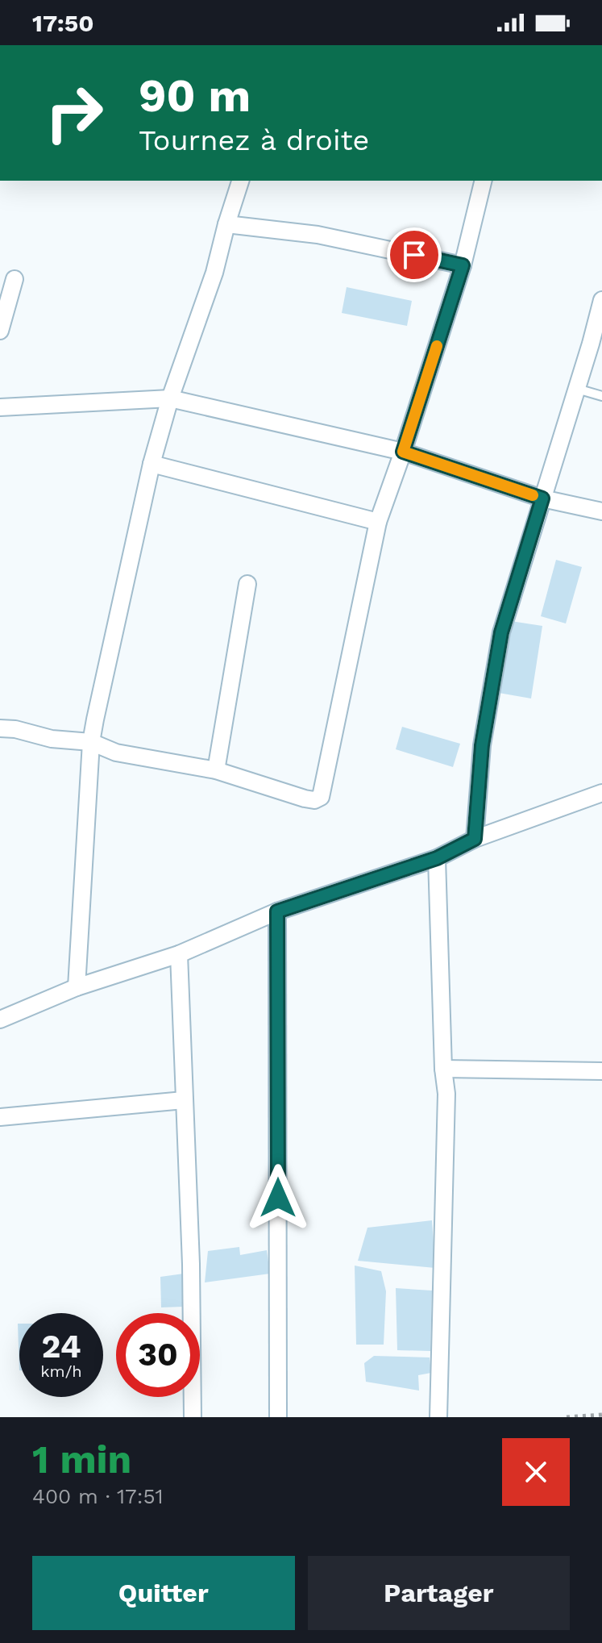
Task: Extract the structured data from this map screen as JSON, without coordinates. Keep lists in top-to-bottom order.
{
  "page": {
    "status": "17:50",
    "turn": ["90 m", "Tournez à droite"],
    "speed": "24 km/h",
    "limit": "30",
    "heading": ["1 min", "400 m · 17:51"],
    "buttons": ["Quitter", "Partager"]
  }
}
